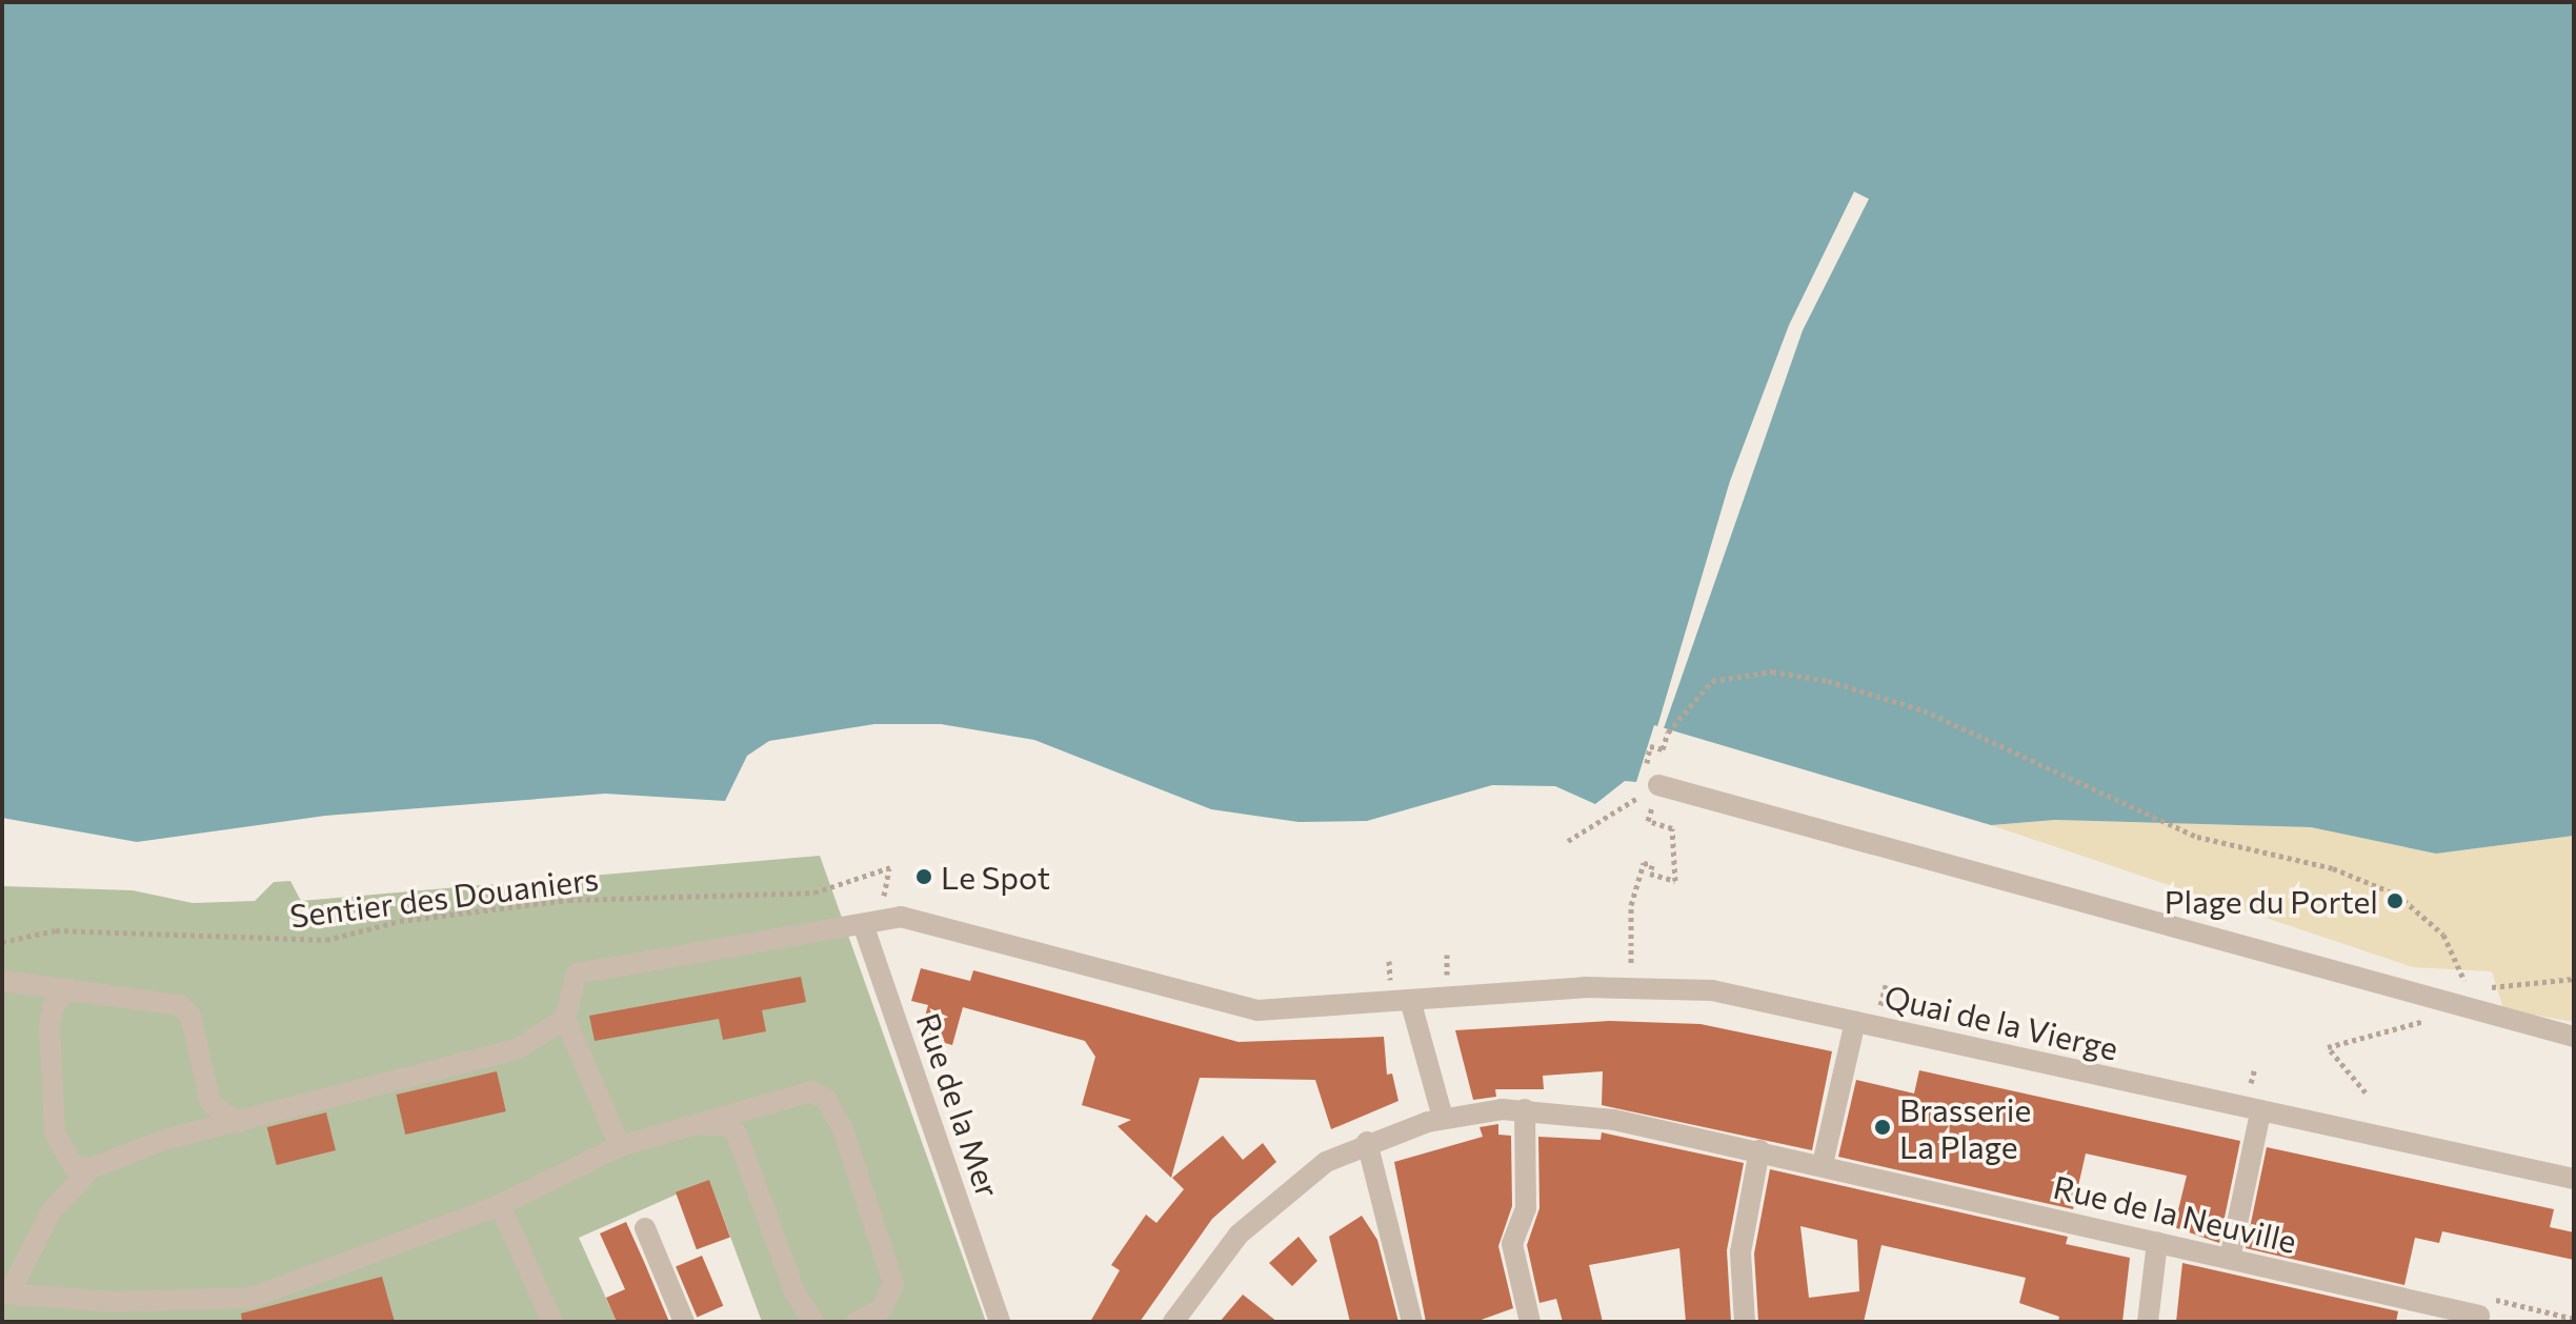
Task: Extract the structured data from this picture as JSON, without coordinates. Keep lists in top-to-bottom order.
{
  "streets": {
    "street": ["Quai de la Vierge", "Rue de la Mer", "Rue de la Neuville"],
    "path": ["Sentier des Douaniers"]
  },
  "crossings": [
    ["Quai de la Vierge", "Rue de la Mer"]
  ],
  "places": ["Le Spot", "Plage du Portel", "Brasserie La Plage"]
}
